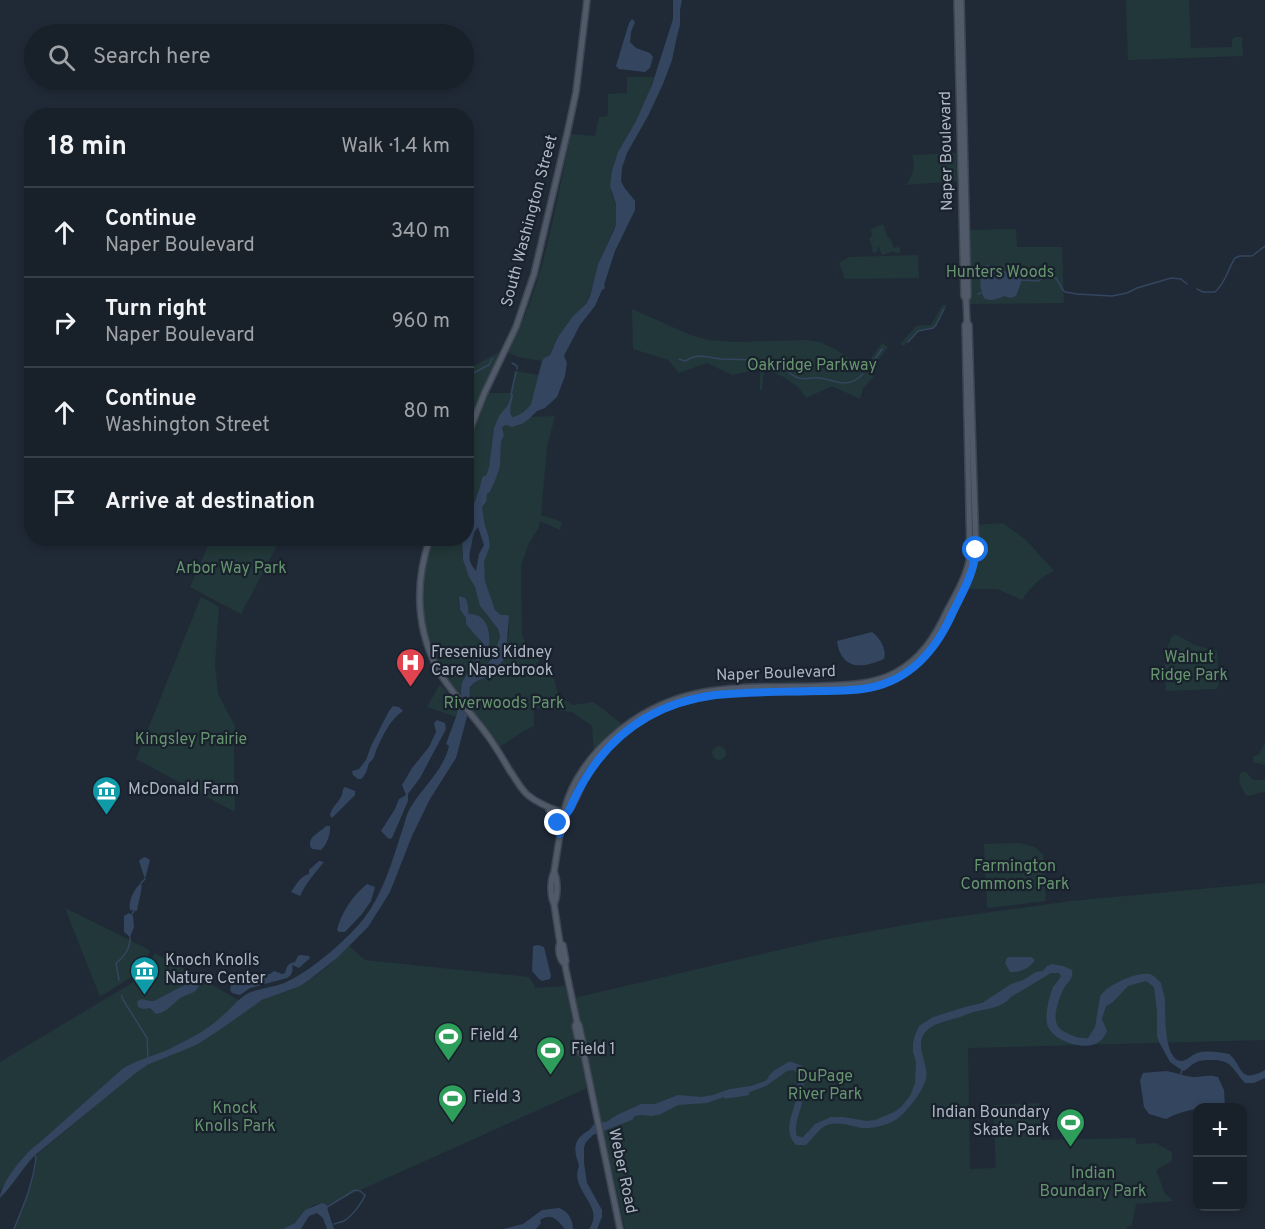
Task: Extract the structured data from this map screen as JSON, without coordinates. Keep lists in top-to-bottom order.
{
  "streets": {
    "main road": ["Naper Boulevard", "South Washington Street", "Weber Road"]
  },
  "crossings": [
    ["Naper Boulevard", "Weber Road"]
  ],
  "parks": [
    "Hunters Woods",
    "Oakridge Parkway",
    "Arbor Way Park",
    "Walnut Ridge Park",
    "Riverwoods Park",
    "Kingsley Prairie",
    "Farmington Commons Park",
    "DuPage River Park",
    "Knock Knolls Park",
    "Indian Boundary Park"
  ],
  "places": {
    "hospital": ["Fresenius Kidney Care Naperbrook"],
    "museum": ["McDonald Farm", "Knoch Knolls Nature Center"],
    "sports": [
      "Field 4",
      "Field 1",
      "Field 3",
      "Indian Boundary Skate Park"
    ]
  },
  "page": {
    "search": "Search here",
    "heading": ["18 min", "Walk · 1.4 km"],
    "list": [
      ["Continue", "Naper Boulevard", "340 m"],
      ["Turn right", "Naper Boulevard", "960 m"],
      ["Continue", "Washington Street", "80 m"],
      "Arrive at destination"
    ],
    "map_buttons": ["+", "−"]
  }
}
